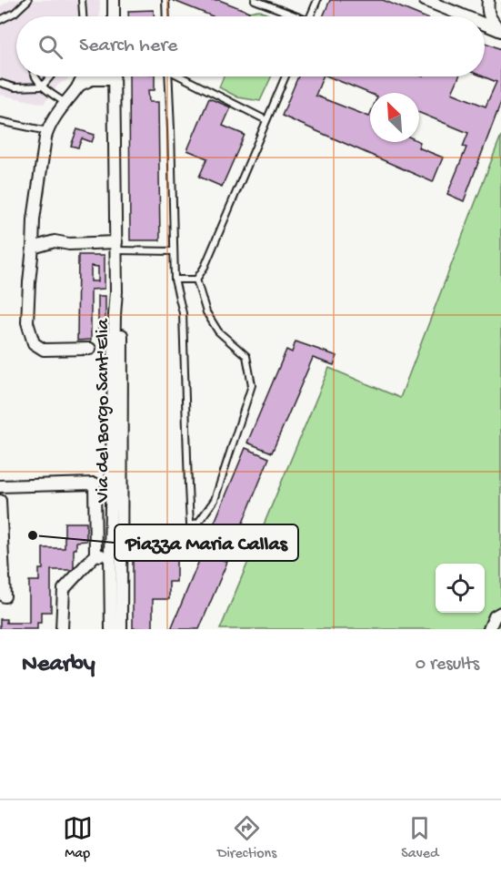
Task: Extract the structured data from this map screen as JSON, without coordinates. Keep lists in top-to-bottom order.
{
  "streets": {
    "street": ["Via del Borgo Sant'Elia"]
  },
  "places": ["Piazza Maria Callas"],
  "north": "top left",
  "page": {
    "search": "Search here",
    "heading": ["Nearby", "0 results"],
    "nav": ["Map", "Directions", "Saved"]
  }
}
